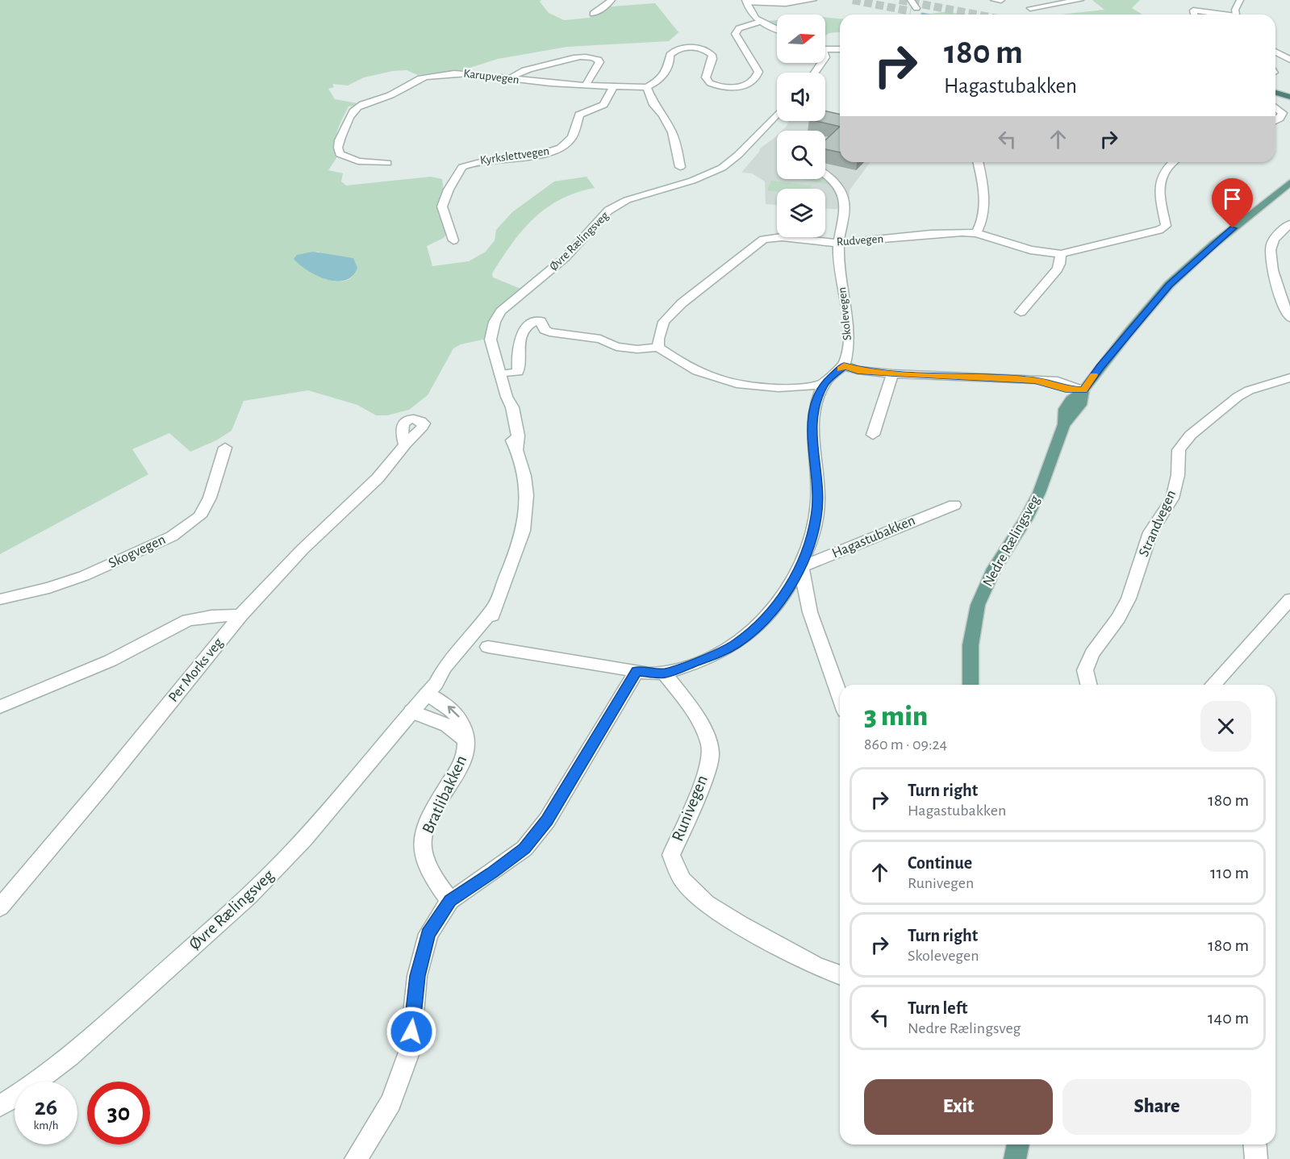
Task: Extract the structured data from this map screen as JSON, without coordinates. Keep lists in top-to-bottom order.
{
  "streets": {
    "main road": ["Nedre Rælingsveg"],
    "street": [
      "Karupvegen",
      "Kyrkslettvegen",
      "Rudvegen",
      "Øvre Rælingsveg",
      "Skolevegen",
      "Strandvegen",
      "Hagastubakken",
      "Skogvegen",
      "Per Morks veg",
      "Bratlibakken",
      "Runivegen"
    ]
  },
  "crossings": [
    ["Karupvegen", "Kyrkslettvegen"],
    ["Rudvegen", "Skolevegen"],
    ["Øvre Rælingsveg", "Bratlibakken"]
  ],
  "north": "right",
  "page": {
    "turn": ["180 m", "Hagastubakken"],
    "heading": ["3 min", "860 m · 09:24"],
    "list": [
      {
        "name": "Turn right",
        "note": "Hagastubakken",
        "value": "180 m"
      },
      {
        "name": "Continue",
        "note": "Runivegen",
        "value": "110 m"
      },
      {
        "name": "Turn right",
        "note": "Skolevegen",
        "value": "180 m"
      },
      {
        "name": "Turn left",
        "note": "Nedre Rælingsveg",
        "value": "140 m"
      }
    ],
    "buttons": ["Exit", "Share"],
    "speed": "26 km/h",
    "limit": "30"
  }
}
